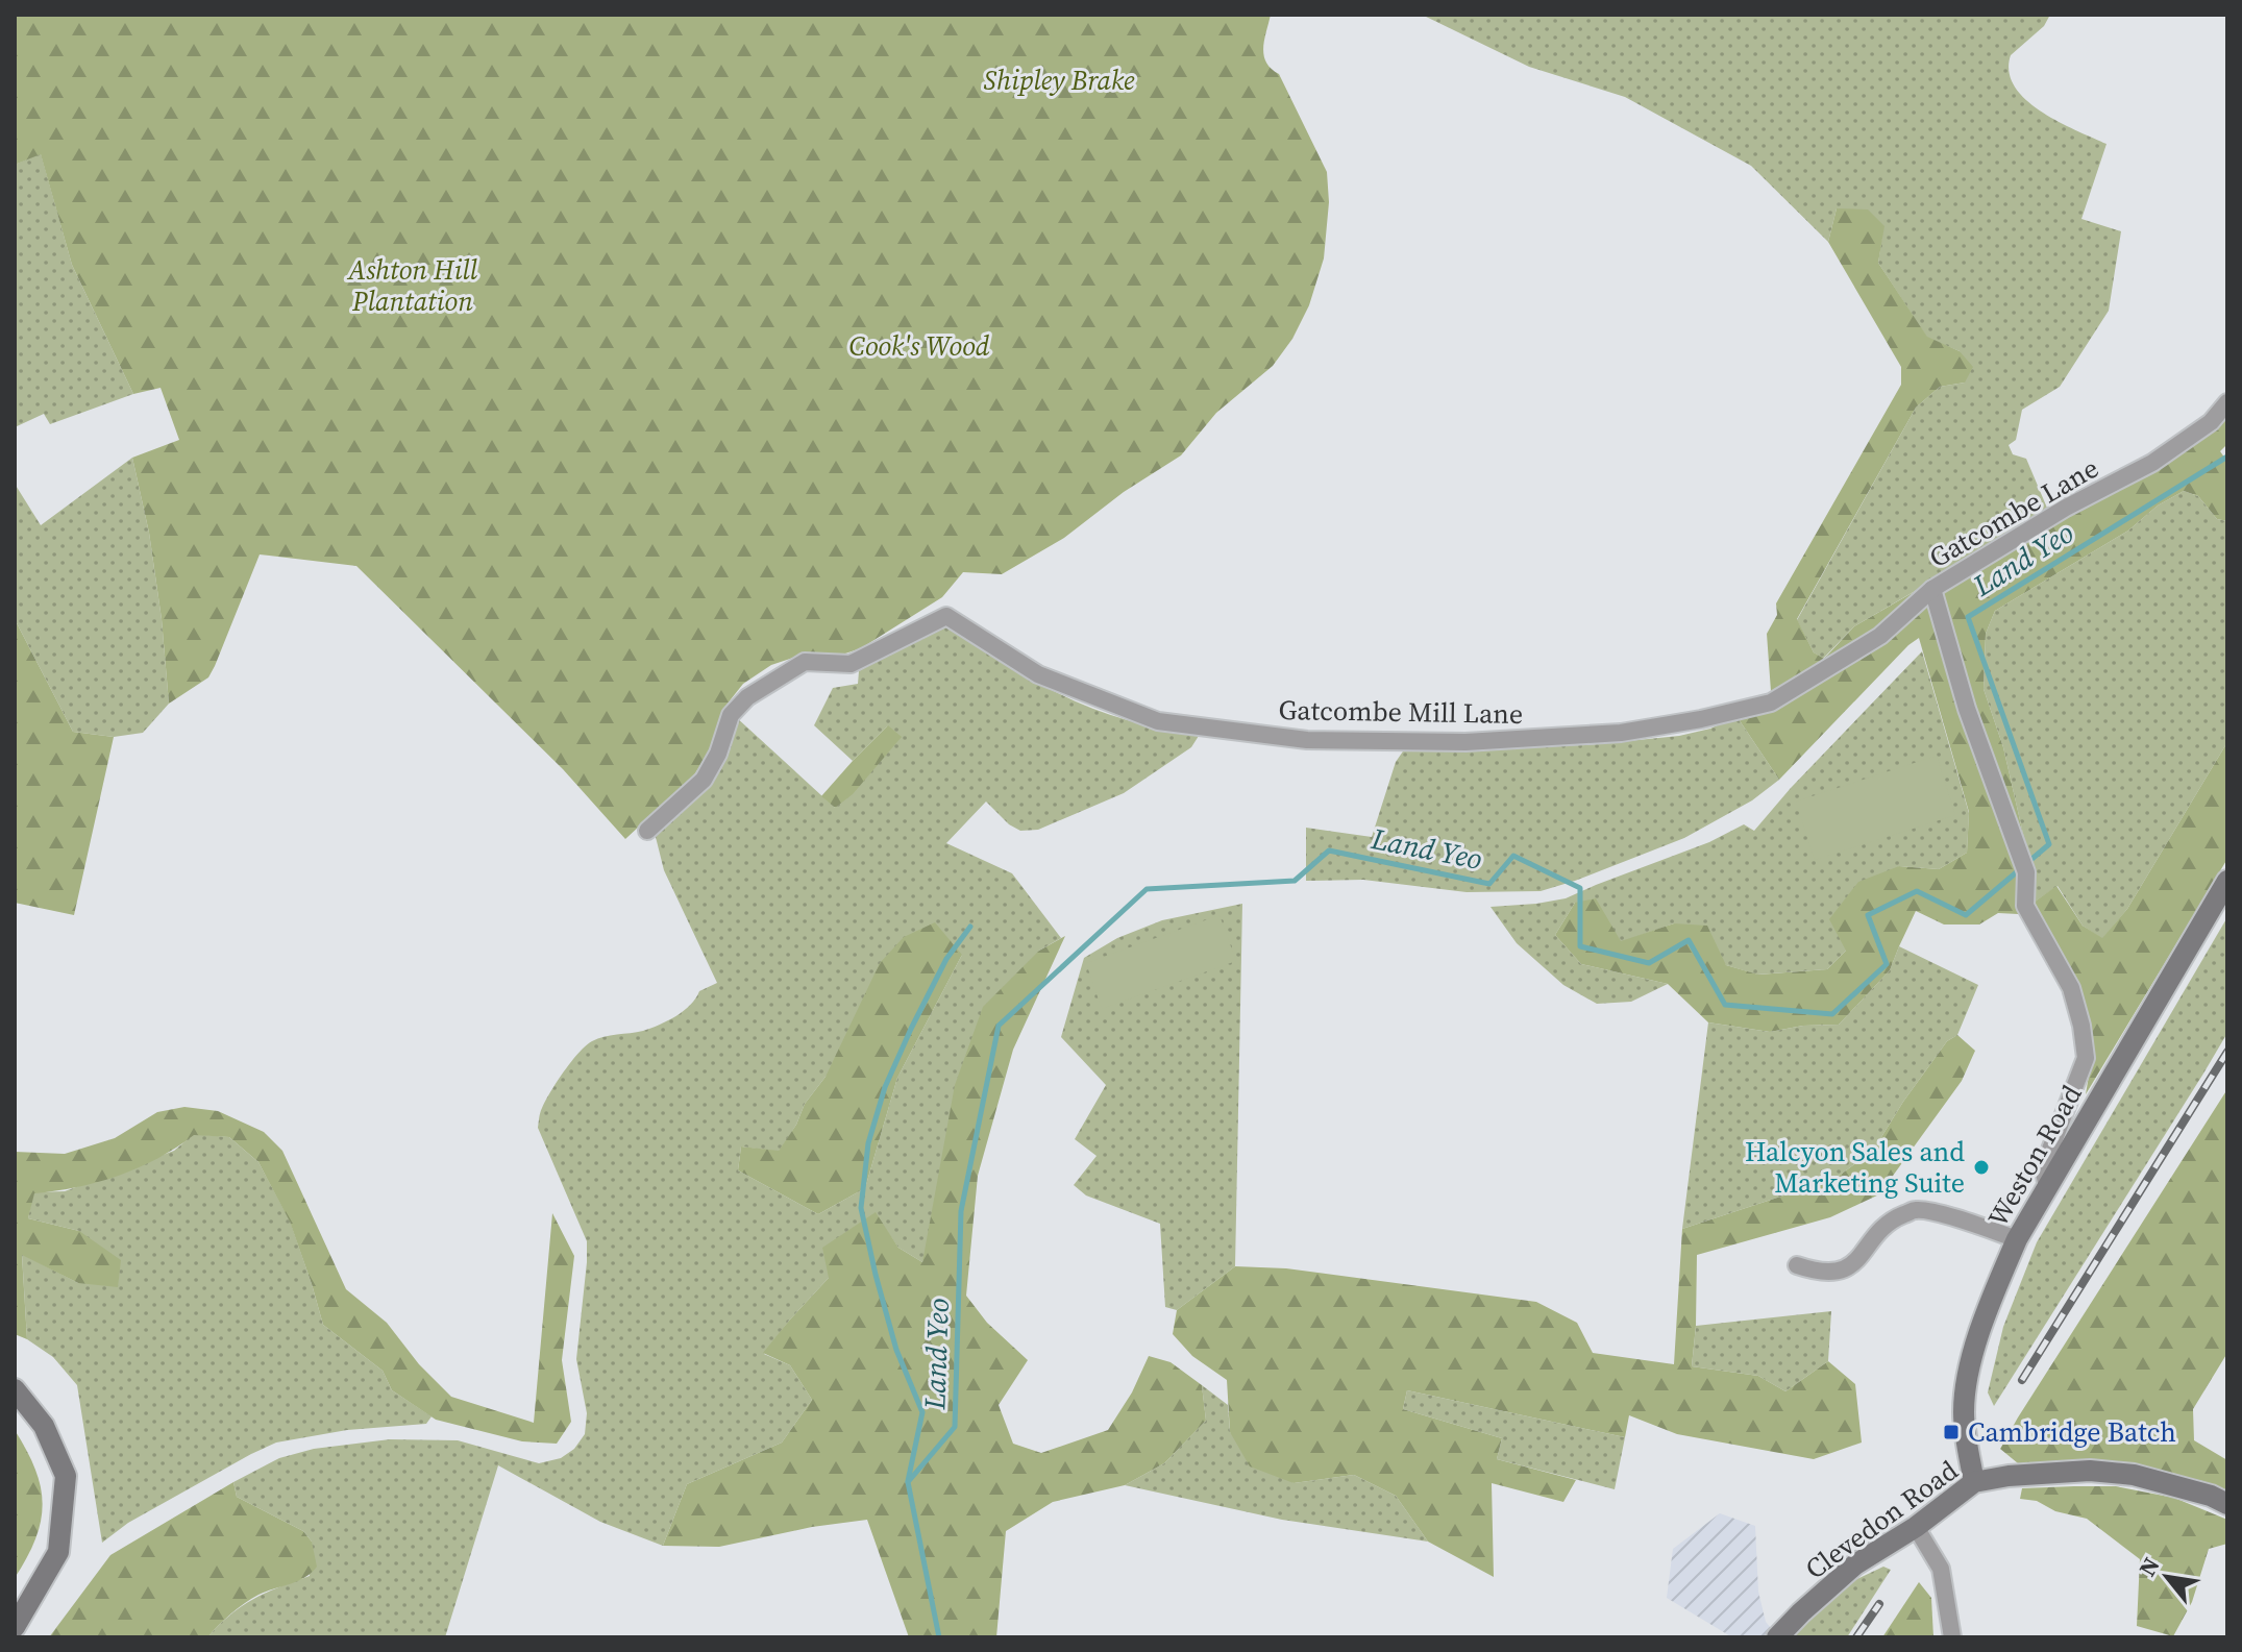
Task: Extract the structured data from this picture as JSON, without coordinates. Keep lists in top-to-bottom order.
{
  "streets": {
    "main road": ["Weston Road", "Clevedon Road"],
    "street": ["Gatcombe Lane", "Gatcombe Mill Lane"]
  },
  "crossings": [
    ["Gatcombe Lane", "Gatcombe Mill Lane"],
    ["Gatcombe Lane", "Weston Road"],
    ["Weston Road", "Clevedon Road"]
  ],
  "water": ["Land Yeo"],
  "parks": ["Shipley Brake", "Ashton Hill Plantation", "Cook's Wood"],
  "places": {
    "other": ["Halcyon Sales and Marketing Suite"],
    "transit": ["Cambridge Batch"]
  },
  "north": "top left"
}
